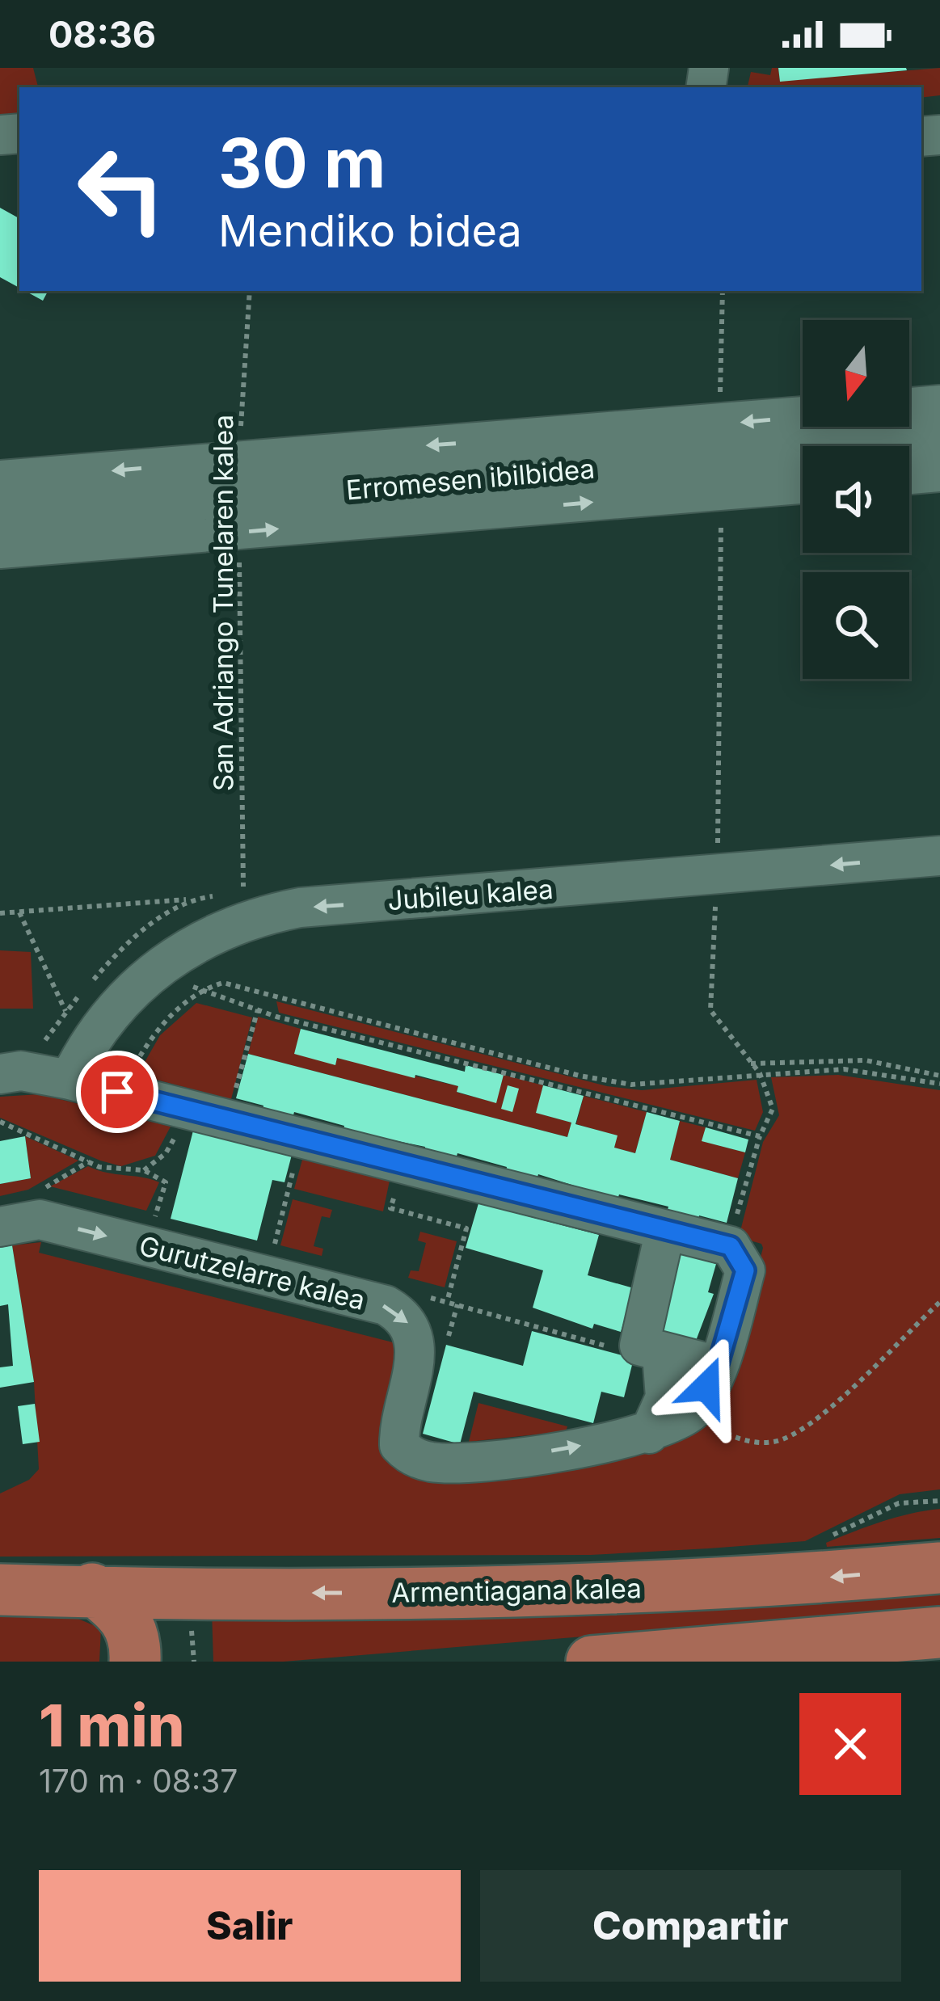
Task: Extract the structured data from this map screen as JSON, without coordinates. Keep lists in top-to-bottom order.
{
  "streets": {
    "main road": ["Armentiagana kalea"],
    "street": ["Erromesen ibilbidea", "Jubileu kalea", "Gurutzelarre kalea"],
    "path": ["San Adriango Tunelaren kalea"]
  },
  "crossings": [
    ["Erromesen ibilbidea", "San Adriango Tunelaren kalea"],
    ["San Adriango Tunelaren kalea", "Jubileu kalea"]
  ],
  "north": "bottom",
  "page": {
    "status": "08:36",
    "turn": ["30 m", "Mendiko bidea"],
    "heading": ["1 min", "170 m · 08:37"],
    "buttons": ["Salir", "Compartir"]
  }
}
